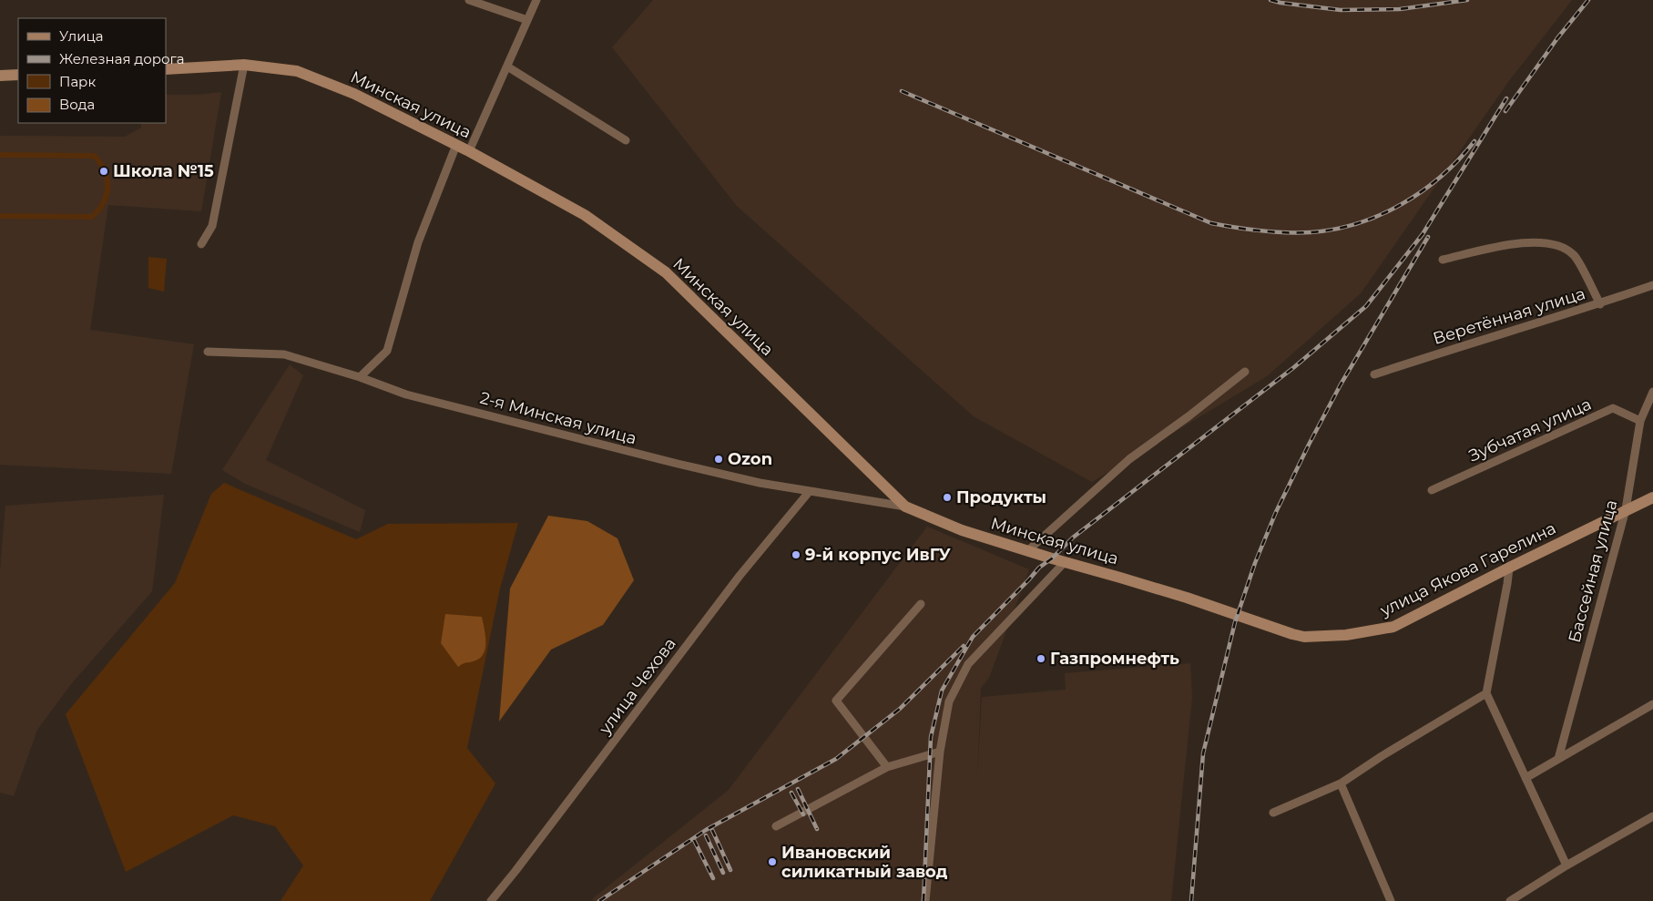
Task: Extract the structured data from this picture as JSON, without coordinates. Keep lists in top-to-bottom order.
{
  "streets": {
    "main road": ["Минская улица", "улица Якова Гарелина"],
    "street": [
      "Веретённая улица",
      "2-я Минская улица",
      "Зубчатая улица",
      "Бассейная улица",
      "улица Чехова"
    ]
  },
  "crossings": [
    ["Минская улица", "2-я Минская улица"],
    ["Минская улица", "улица Якова Гарелина"],
    ["2-я Минская улица", "улица Чехова"],
    ["Зубчатая улица", "Бассейная улица"],
    ["улица Якова Гарелина", "Бассейная улица"]
  ],
  "places": [
    "Школа №15",
    "Ozon",
    "Продукты",
    "9-й корпус ИвГУ",
    "Газпромнефть",
    "Ивановский силикатный завод"
  ],
  "legend": [
    "Улица",
    "Железная дорога",
    "Парк",
    "Вода"
  ]
}
